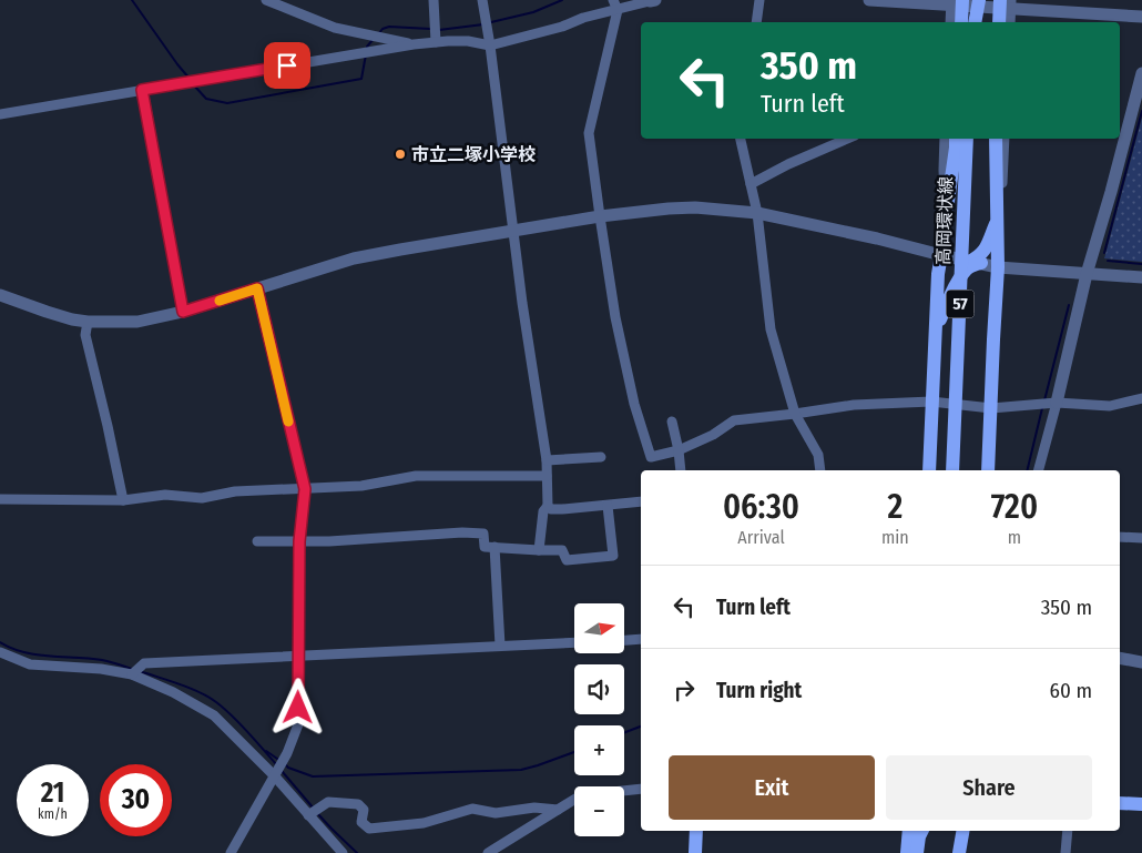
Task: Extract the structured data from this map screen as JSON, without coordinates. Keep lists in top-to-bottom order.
{
  "streets": {
    "main road": ["高岡環状線", "57"]
  },
  "places": ["市立二塚小学校"],
  "north": "right",
  "page": {
    "turn": ["350 m", "Turn left"],
    "eta": [
      "06:30",
      "Arrival",
      "2",
      "min",
      "720",
      "m"
    ],
    "list": [
      {
        "name": "Turn left",
        "value": "350 m"
      },
      {
        "name": "Turn right",
        "value": "60 m"
      }
    ],
    "map_buttons": ["+", "−"],
    "buttons": ["Exit", "Share"],
    "speed": "21 km/h",
    "limit": "30"
  }
}
